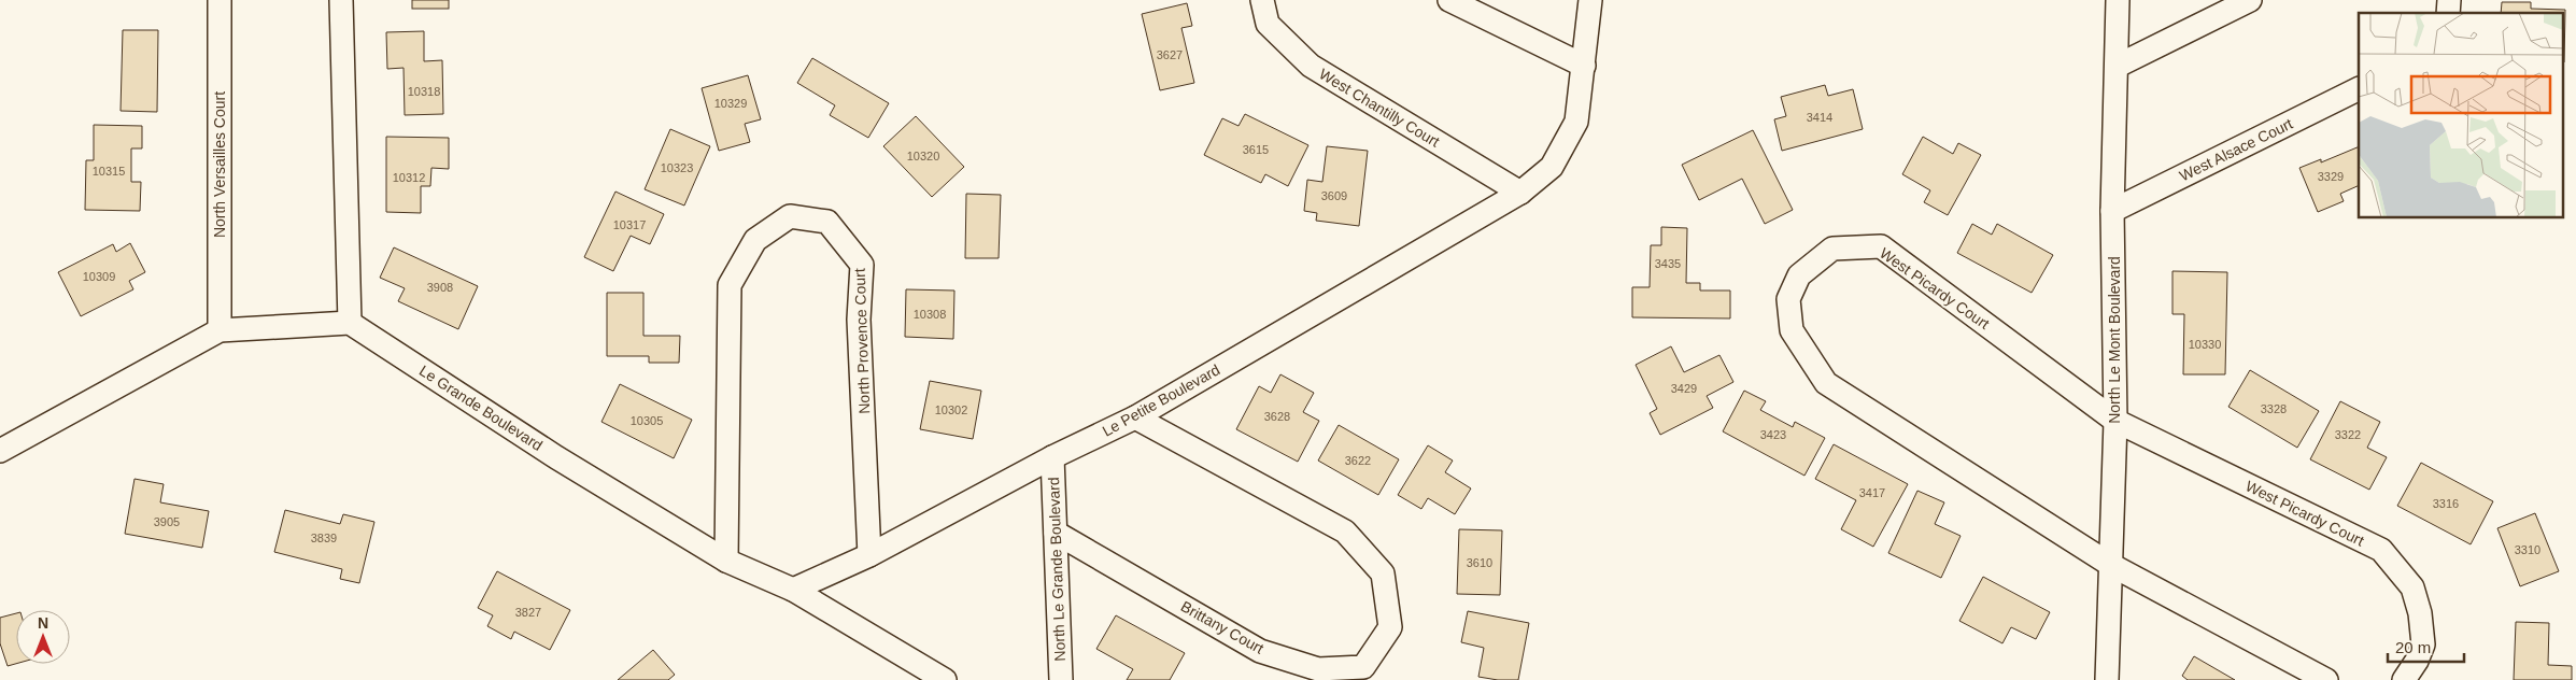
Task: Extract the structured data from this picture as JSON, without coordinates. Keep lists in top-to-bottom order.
{
  "streets": {
    "street": [
      "West Chantilly Court",
      "West Alsace Court",
      "North Versailles Court",
      "West Picardy Court",
      "North Le Mont Boulevard",
      "North Provence Court",
      "Le Petite Boulevard",
      "Le Grande Boulevard",
      "North Le Grande Boulevard",
      "Brittany Court"
    ]
  },
  "crossings": [
    ["West Chantilly Court", "Le Petite Boulevard"],
    ["West Alsace Court", "North Le Mont Boulevard"],
    ["West Picardy Court", "North Le Mont Boulevard"],
    ["North Provence Court", "Le Petite Boulevard"],
    ["North Provence Court", "Le Grande Boulevard"],
    ["Le Petite Boulevard", "Le Grande Boulevard"],
    ["Le Petite Boulevard", "North Le Grande Boulevard"],
    ["Le Petite Boulevard", "Brittany Court"],
    ["North Le Grande Boulevard", "Brittany Court"]
  ],
  "house_numbers": [
    "3627",
    "10318",
    "10329",
    "3414",
    "3615",
    "10320",
    "10323",
    "10315",
    "3329",
    "10312",
    "3609",
    "10317",
    "3435",
    "10309",
    "3908",
    "10308",
    "10330",
    "3429",
    "3328",
    "10302",
    "3628",
    "10305",
    "3423",
    "3322",
    "3622",
    "3417",
    "3316",
    "3905",
    "3839",
    "3310",
    "3610",
    "3827"
  ],
  "scale_bar": "20 m",
  "north": "top"
}
